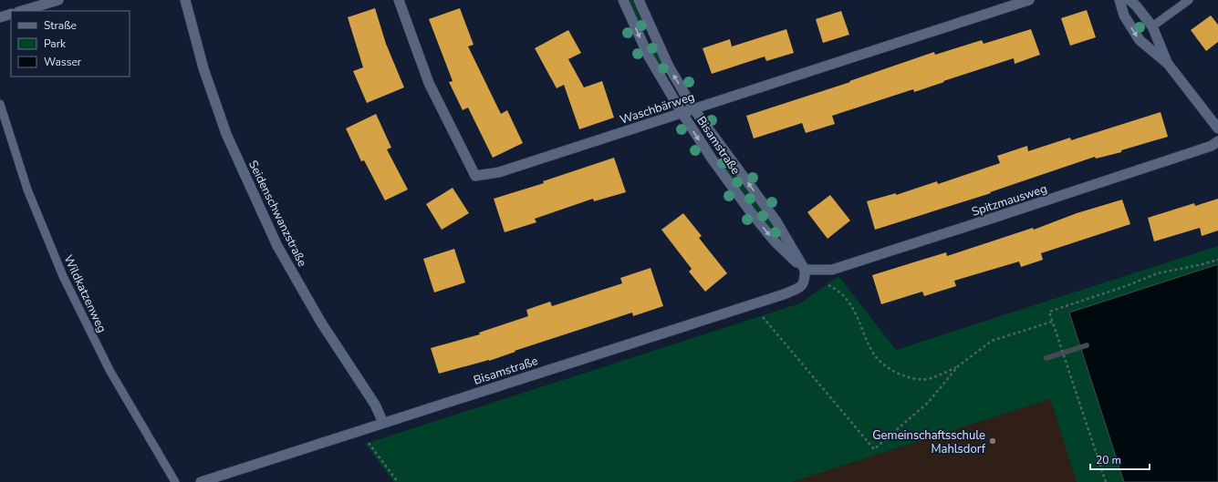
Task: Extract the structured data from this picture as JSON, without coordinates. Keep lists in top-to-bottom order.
{
  "streets": {
    "street": [
      "Waschbärweg",
      "Bisamstraße",
      "Spitzmausweg",
      "Seidenschwanzstraße"
    ],
    "lane": ["Wildkatzenweg"]
  },
  "crossings": [
    ["Waschbärweg", "Bisamstraße"],
    ["Bisamstraße", "Spitzmausweg"],
    ["Bisamstraße", "Seidenschwanzstraße"]
  ],
  "places": ["Gemeinschaftsschule Mahlsdorf"],
  "legend": ["Straße", "Park", "Wasser"],
  "scale_bar": "20 m"
}
